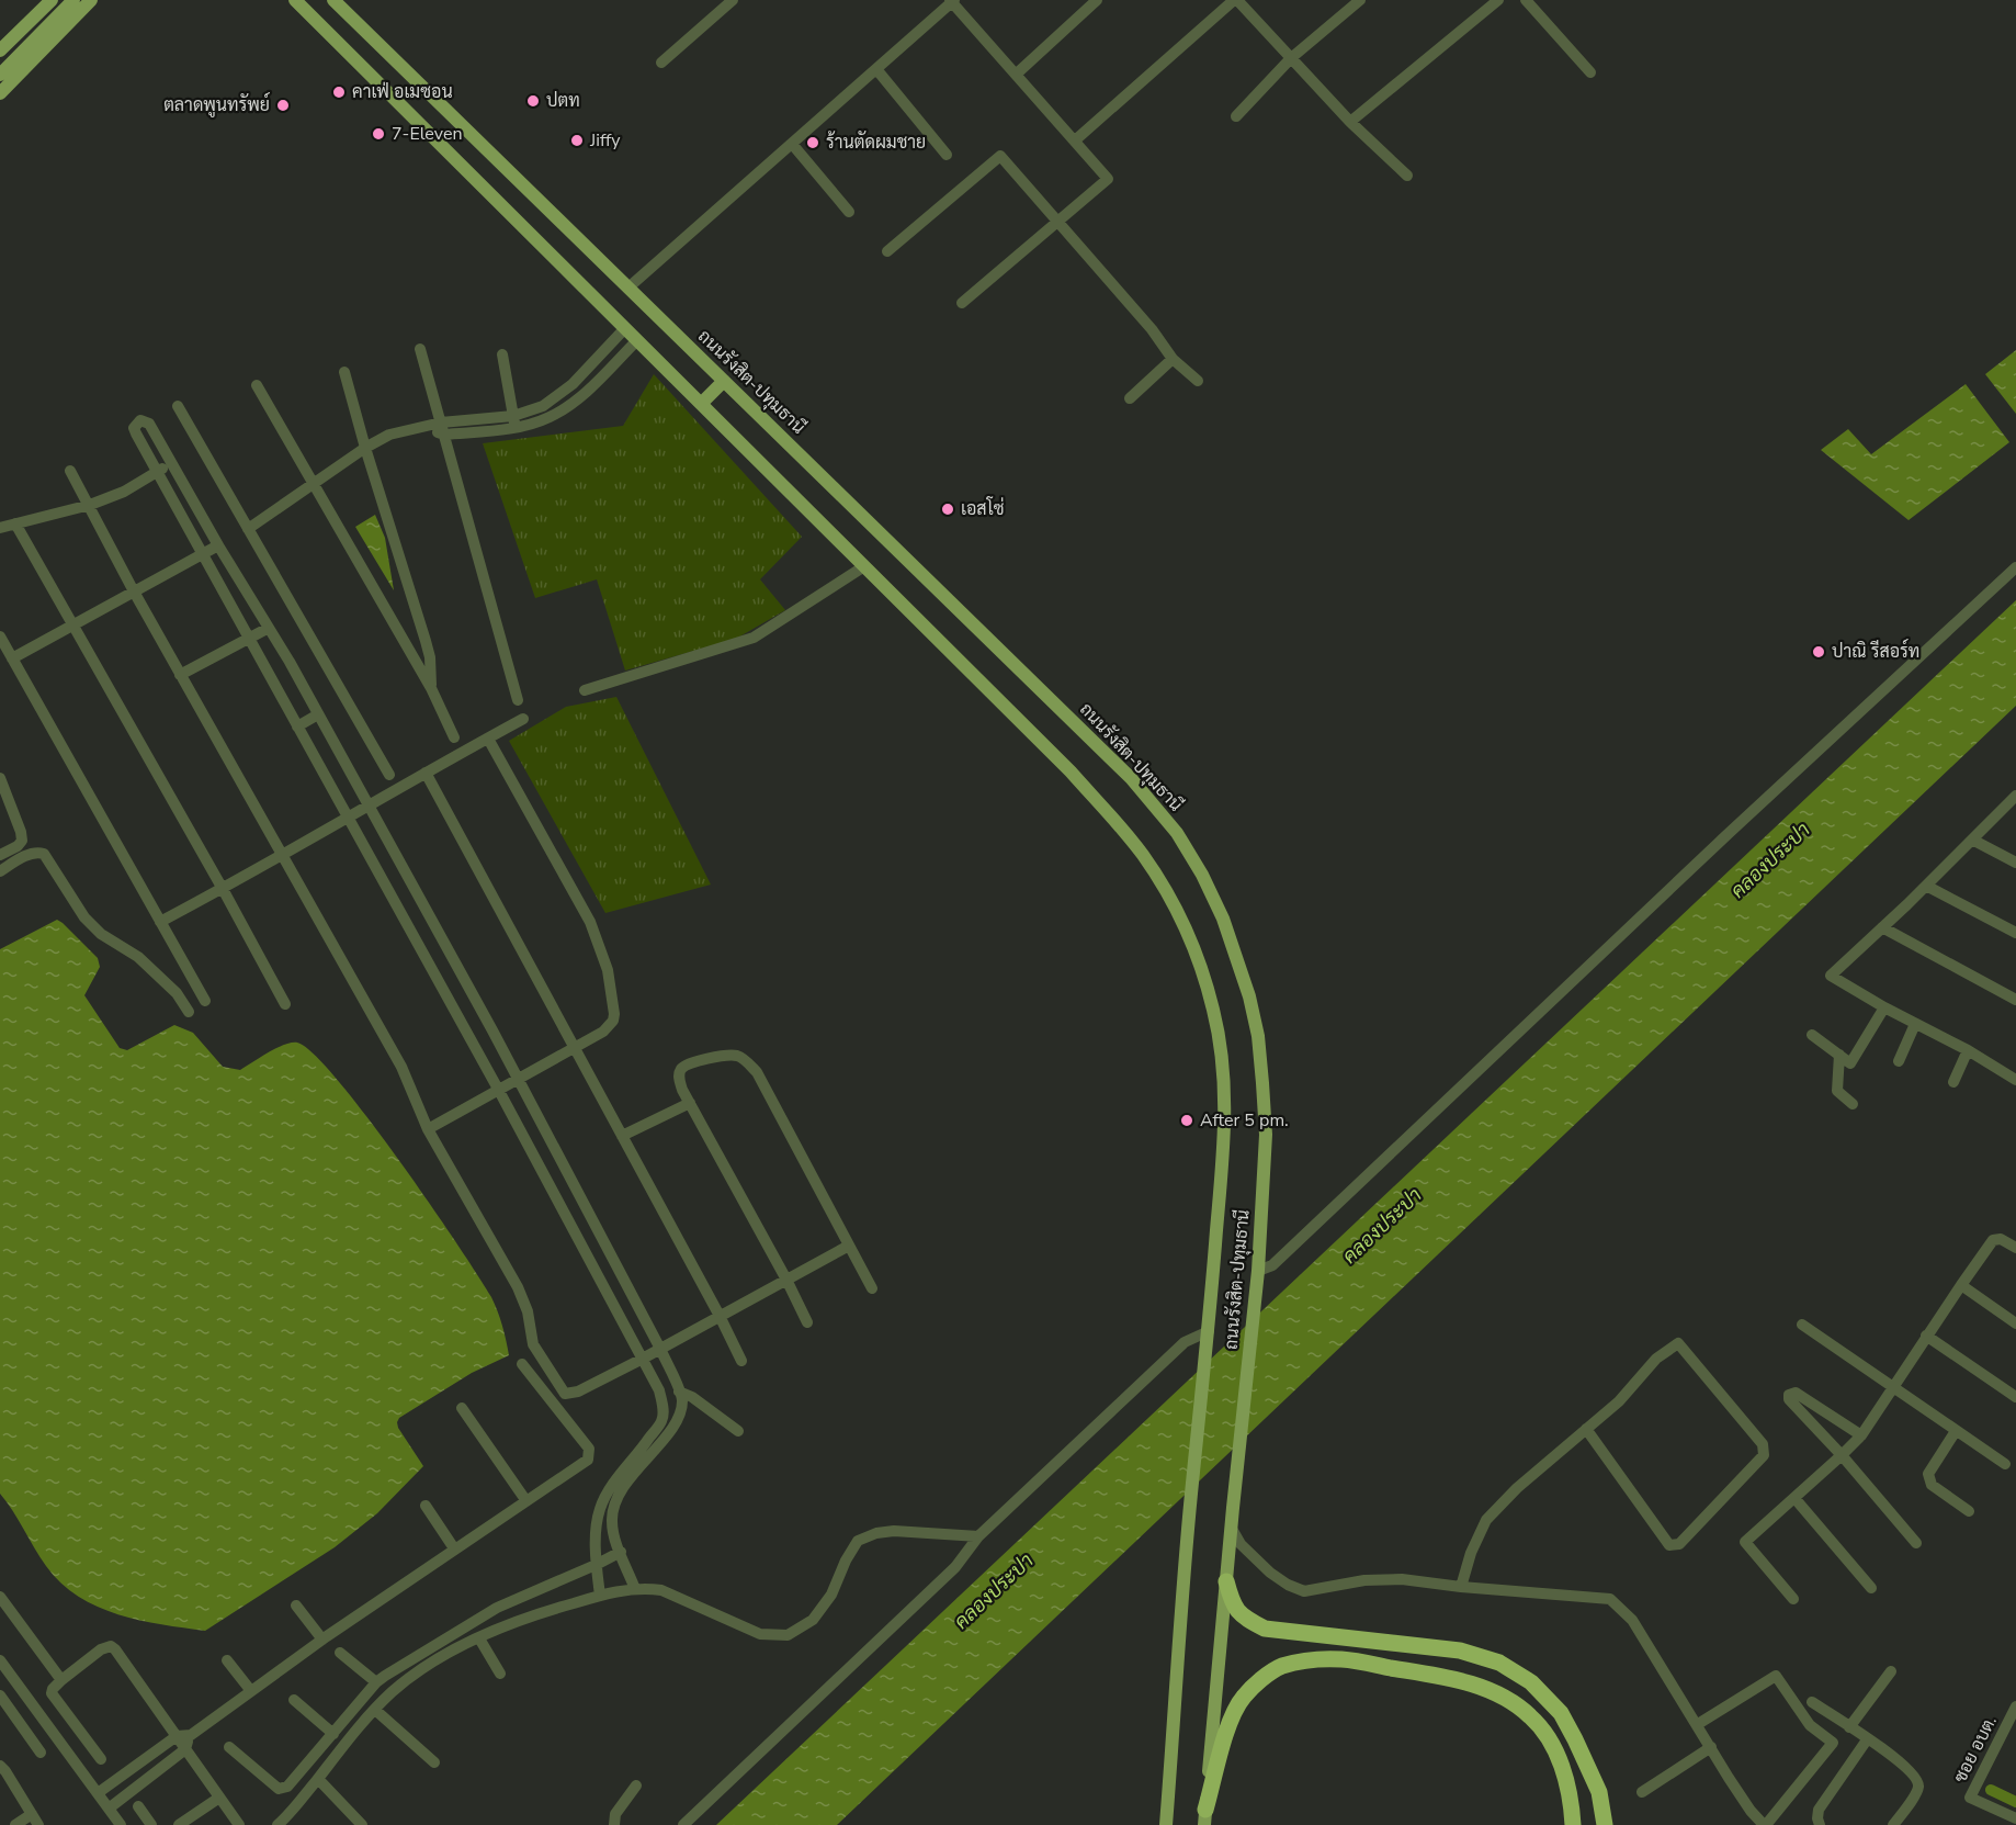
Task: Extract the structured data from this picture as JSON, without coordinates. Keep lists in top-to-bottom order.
{
  "streets": {
    "main road": ["ถนนรังสิต-ปทุมธานี"],
    "street": ["ซอย อบต."]
  },
  "water": ["คลองประปา"],
  "places": [
    "คาเฟ่ อเมซอน",
    "ปตท",
    "ตลาดพูนทรัพย์",
    "7-Eleven",
    "Jiffy",
    "ร้านตัดผมชาย",
    "เอสโซ่",
    "ปาณิ รีสอร์ท",
    "After 5 pm."
  ]
}
